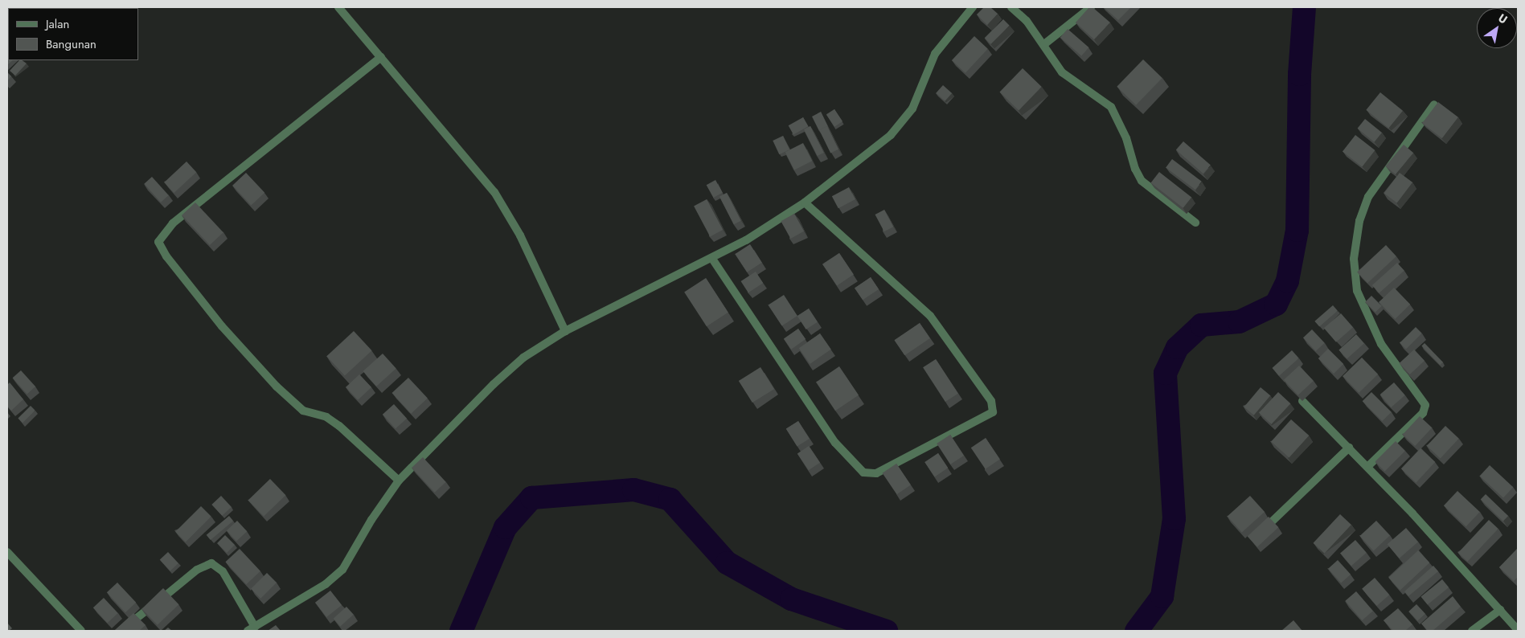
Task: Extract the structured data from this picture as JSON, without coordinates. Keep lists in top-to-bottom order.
{
  "legend": ["Jalan", "Bangunan"],
  "north": "top right"
}
